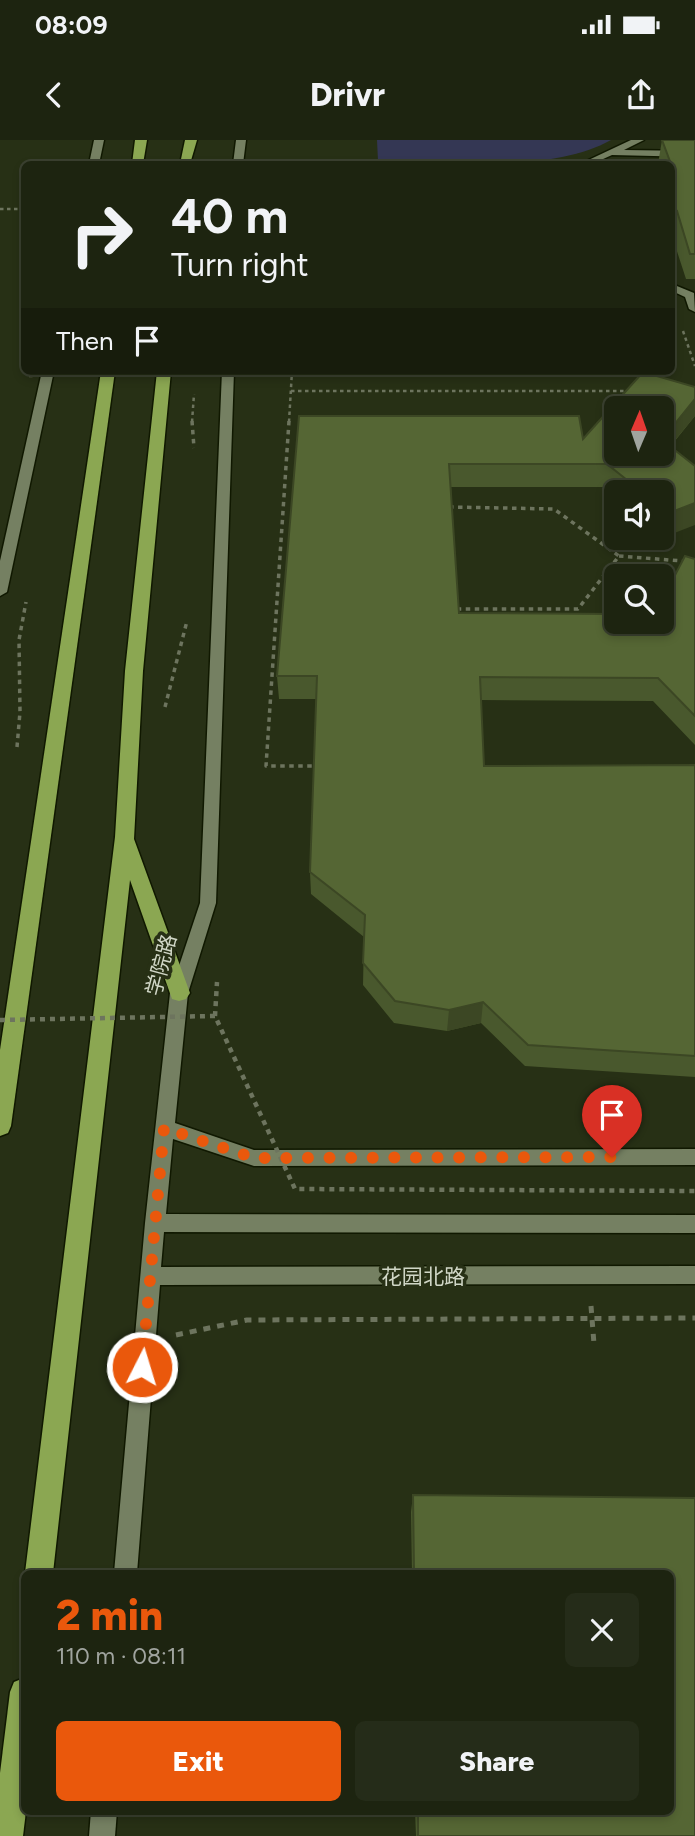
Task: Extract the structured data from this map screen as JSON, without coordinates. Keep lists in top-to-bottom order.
{
  "streets": {
    "street": ["学院路", "花园北路"]
  },
  "crossings": [
    ["学院路", "花园北路"]
  ],
  "north": "top",
  "page": {
    "status": "08:09",
    "header": "Drivr",
    "turn": ["40 m", "Turn right"],
    "then": "Then",
    "heading": ["2 min", "110 m · 08:11"],
    "buttons": ["Exit", "Share"]
  }
}
